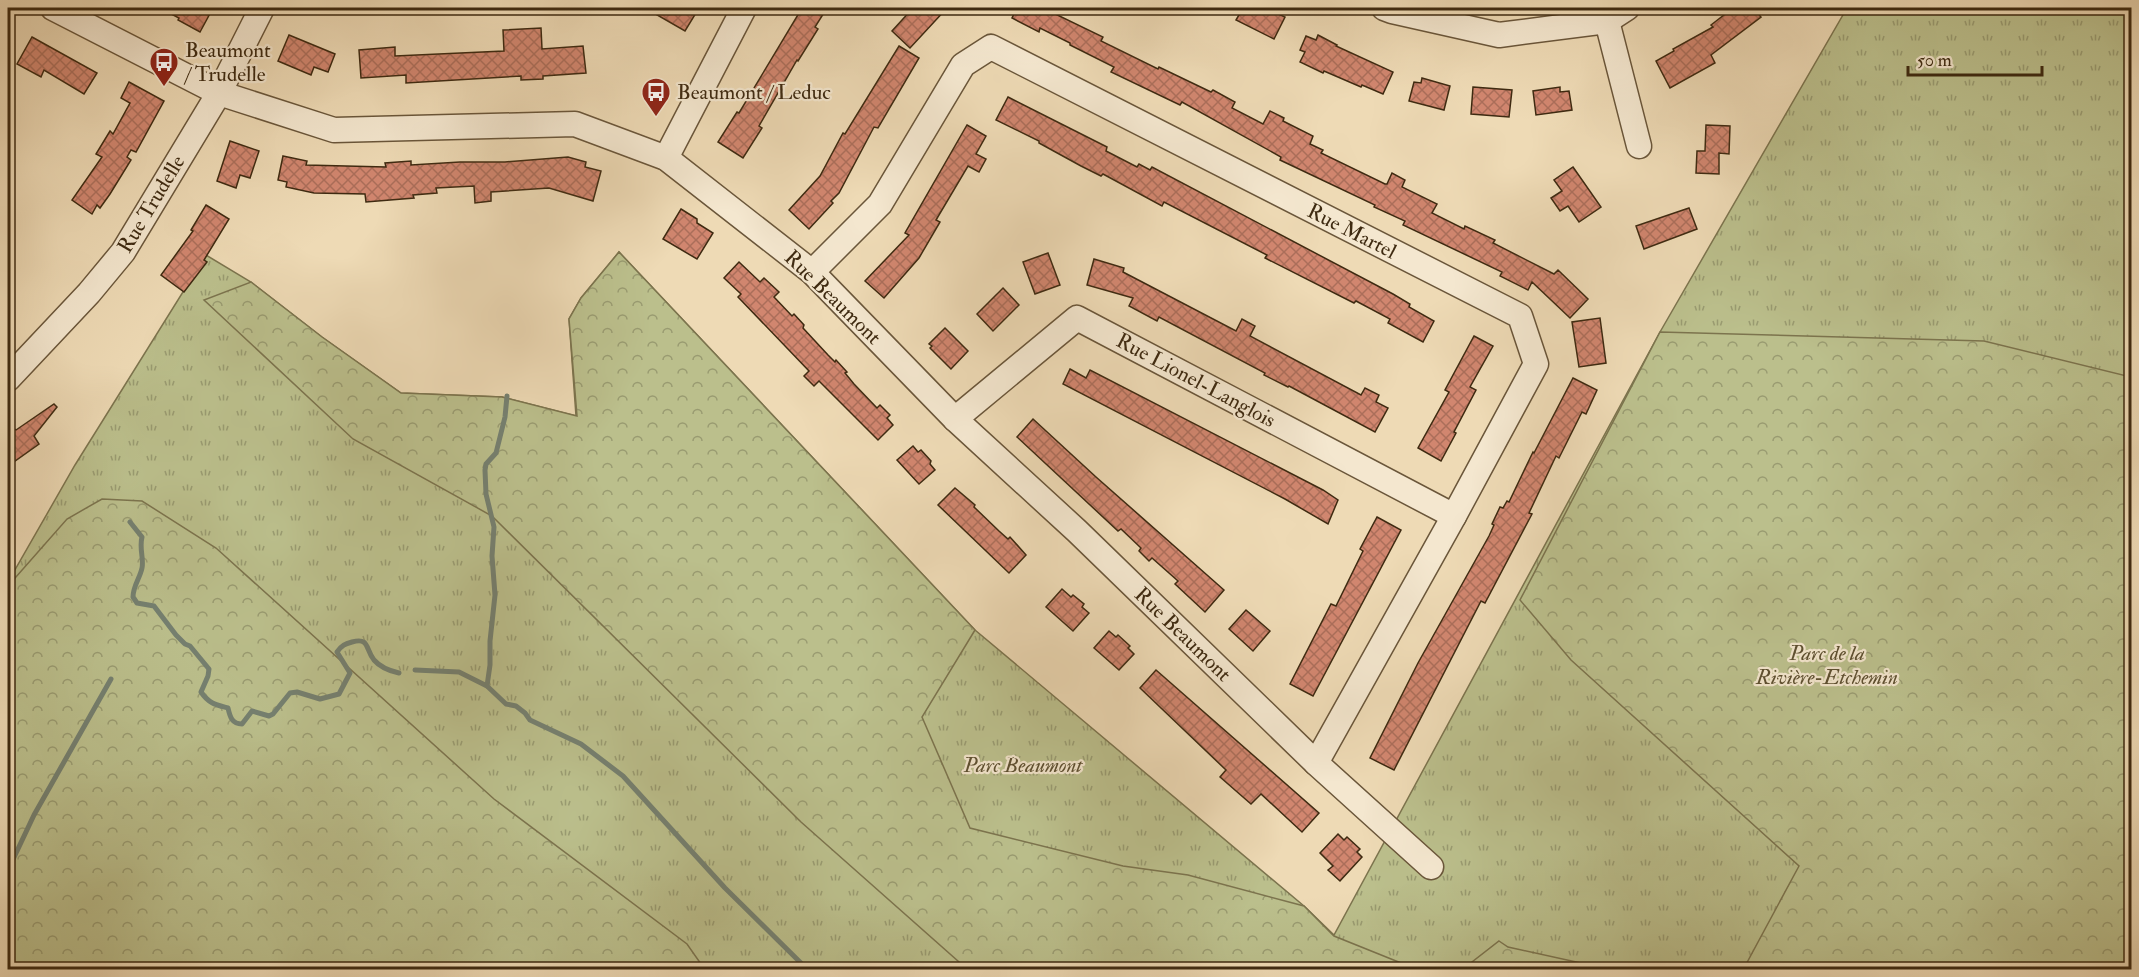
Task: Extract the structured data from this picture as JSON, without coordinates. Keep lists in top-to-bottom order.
{
  "streets": {
    "street": [
      "Rue Trudelle",
      "Rue Martel",
      "Rue Beaumont",
      "Rue Lionel-Langlois"
    ]
  },
  "crossings": [
    ["Rue Trudelle", "Rue Beaumont"],
    ["Rue Martel", "Rue Beaumont"],
    ["Rue Martel", "Rue Lionel-Langlois"],
    ["Rue Beaumont", "Rue Lionel-Langlois"]
  ],
  "parks": ["Parc de la Rivière-Etchemin", "Parc Beaumont"],
  "places": {
    "bus stop": ["Beaumont / Trudelle", "Beaumont / Leduc"]
  },
  "scale_bar": "50 m"
}
